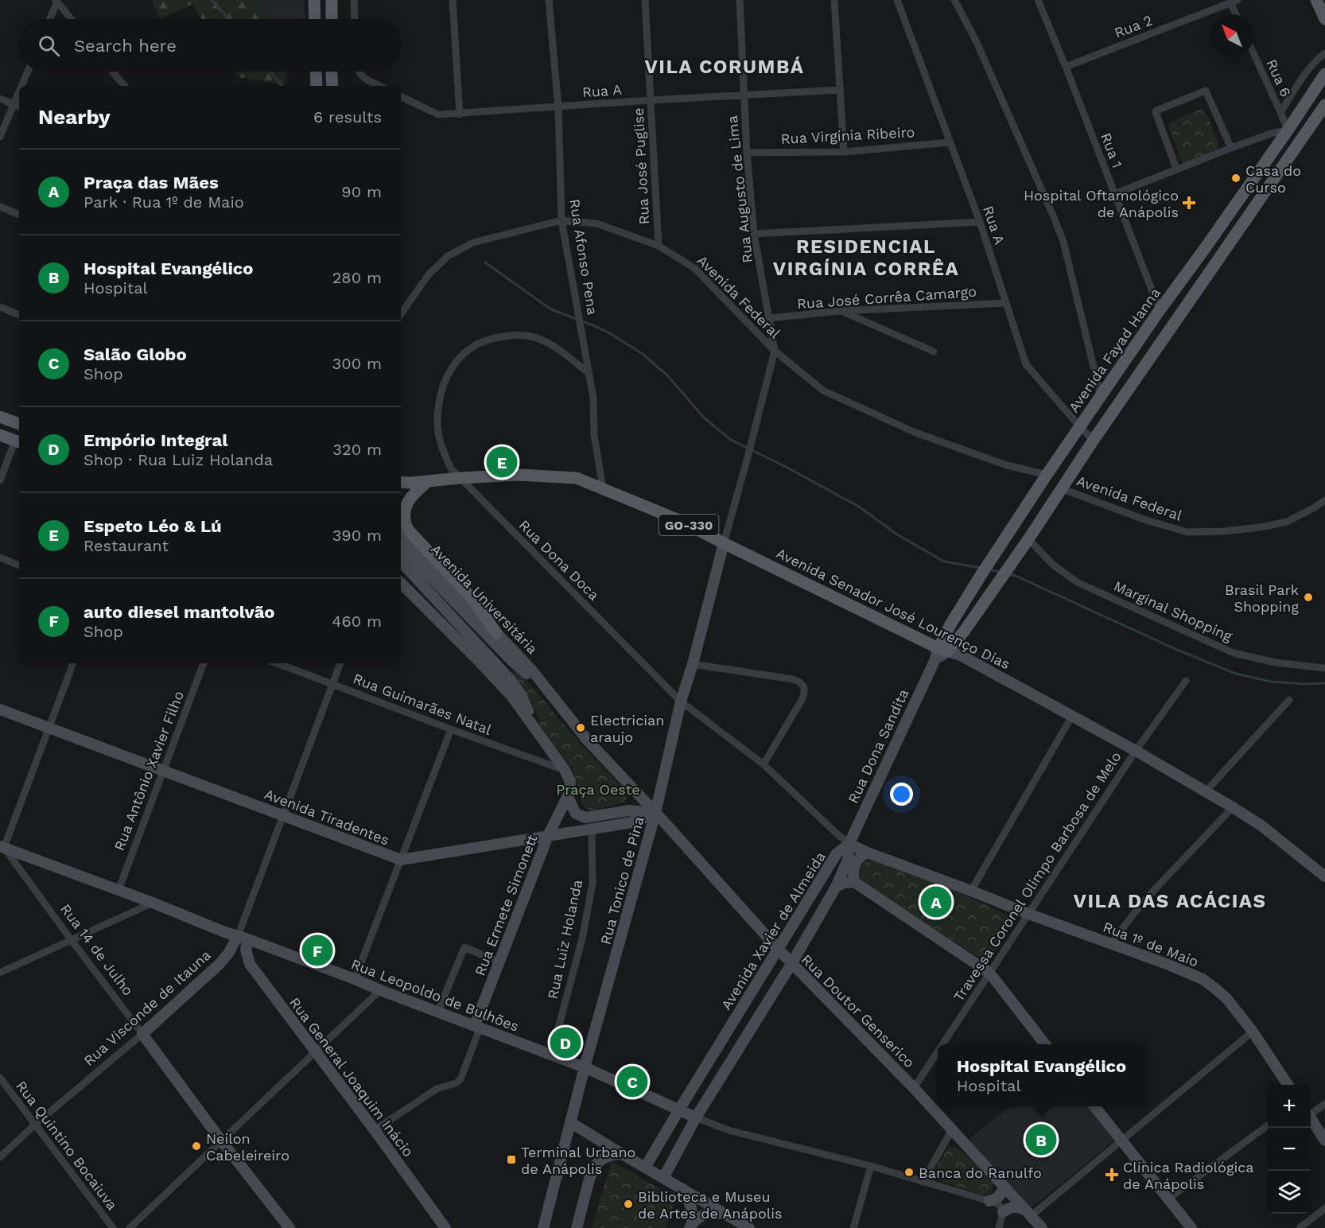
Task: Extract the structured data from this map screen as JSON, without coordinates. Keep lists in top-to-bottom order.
{
  "streets": {
    "main road": ["Avenida Fayad Hanna", "GO-330", "Avenida Senador José Lourenço Dias"],
    "street": [
      "Rua 2",
      "Rua 6",
      "Rua A",
      "Rua Virgínia Ribeiro",
      "Rua 1",
      "Rua José Puglise",
      "Rua Augusto de Lima",
      "Rua Afonso Pena",
      "Avenida Federal",
      "Rua José Corrêa Camargo",
      "Rua Dona Doca",
      "Avenida Universitária",
      "Marginal Shopping",
      "Rua Guimarães Natal",
      "Rua Dona Sandita",
      "Rua Antônio Xavier Filho",
      "Avenida Tiradentes",
      "Travessa Coronel Olimpo Barbosa de Melo",
      "Rua Tonico de Pina",
      "Rua Ermete Simonett",
      "Avenida Xavier de Almeida",
      "Rua Luiz Holanda",
      "Rua 1º de Maio",
      "Rua 14 de Julho",
      "Rua Leopoldo de Bulhões",
      "Rua Visconde de Itauna",
      "Rua Doutor Genserico",
      "Rua General Joaquim Inácio",
      "Rua Quintino Bocaiuva"
    ]
  },
  "crossings": [
    ["Rua 2", "Rua 1"],
    ["Rua 6", "Avenida Fayad Hanna"],
    ["Rua A", "Rua Virgínia Ribeiro"],
    ["Rua A", "Rua José Puglise"],
    ["Rua A", "Rua Augusto de Lima"],
    ["Rua A", "Rua Afonso Pena"],
    ["Rua A", "Rua José Corrêa Camargo"],
    ["Rua A", "Avenida Fayad Hanna"],
    ["Rua Virgínia Ribeiro", "Rua Augusto de Lima"],
    ["Rua 1", "Avenida Fayad Hanna"],
    ["Rua José Puglise", "Avenida Federal"],
    ["Rua Augusto de Lima", "Avenida Federal"],
    ["Rua Augusto de Lima", "Rua José Corrêa Camargo"],
    ["Rua Augusto de Lima", "Rua Tonico de Pina"],
    ["Rua Afonso Pena", "Avenida Federal"],
    ["Rua Afonso Pena", "Rua Dona Doca"],
    ["Rua Afonso Pena", "Avenida Senador José Lourenço Dias"],
    ["Avenida Federal", "Avenida Fayad Hanna"],
    ["Avenida Fayad Hanna", "Avenida Senador José Lourenço Dias"],
    ["Avenida Fayad Hanna", "Rua Dona Sandita"],
    ["Rua Dona Doca", "Avenida Senador José Lourenço Dias"],
    ["Rua Dona Doca", "Rua Dona Sandita"],
    ["Rua Dona Doca", "Rua Tonico de Pina"],
    ["Rua Dona Doca", "Avenida Xavier de Almeida"],
    ["Rua Dona Doca", "Rua 1º de Maio"],
    ["Avenida Universitária", "Avenida Tiradentes"],
    ["Avenida Universitária", "Rua Tonico de Pina"],
    ["Avenida Universitária", "Rua Doutor Genserico"],
    ["Avenida Senador José Lourenço Dias", "Rua Dona Sandita"],
    ["Avenida Senador José Lourenço Dias", "Travessa Coronel Olimpo Barbosa de Melo"],
    ["Avenida Senador José Lourenço Dias", "Rua Tonico de Pina"],
    ["Rua Guimarães Natal", "Rua Visconde de Itauna"],
    ["Rua Dona Sandita", "Avenida Xavier de Almeida"],
    ["Rua Dona Sandita", "Rua 1º de Maio"],
    ["Rua Antônio Xavier Filho", "Avenida Tiradentes"],
    ["Rua Antônio Xavier Filho", "Rua Leopoldo de Bulhões"],
    ["Avenida Tiradentes", "Rua Tonico de Pina"],
    ["Avenida Tiradentes", "Rua Ermete Simonett"],
    ["Avenida Tiradentes", "Rua Luiz Holanda"],
    ["Avenida Tiradentes", "Rua Visconde de Itauna"],
    ["Avenida Tiradentes", "Rua Doutor Genserico"],
    ["Travessa Coronel Olimpo Barbosa de Melo", "Rua 1º de Maio"],
    ["Travessa Coronel Olimpo Barbosa de Melo", "Rua Doutor Genserico"],
    ["Rua Tonico de Pina", "Rua Leopoldo de Bulhões"],
    ["Rua Tonico de Pina", "Rua Doutor Genserico"],
    ["Rua Ermete Simonett", "Rua Leopoldo de Bulhões"],
    ["Rua Ermete Simonett", "Rua General Joaquim Inácio"],
    ["Avenida Xavier de Almeida", "Rua 1º de Maio"],
    ["Avenida Xavier de Almeida", "Rua Leopoldo de Bulhões"],
    ["Avenida Xavier de Almeida", "Rua Doutor Genserico"],
    ["Rua Luiz Holanda", "Rua Leopoldo de Bulhões"],
    ["Rua 14 de Julho", "Rua Leopoldo de Bulhões"],
    ["Rua 14 de Julho", "Rua Visconde de Itauna"],
    ["Rua Leopoldo de Bulhões", "Rua Visconde de Itauna"],
    ["Rua Leopoldo de Bulhões", "Rua General Joaquim Inácio"],
    ["Rua Visconde de Itauna", "Rua General Joaquim Inácio"],
    ["Rua Visconde de Itauna", "Rua Quintino Bocaiuva"]
  ],
  "districts": ["VILA CORUMBÁ", "RESIDENCIAL VIRGÍNIA CORRÊA", "VILA DAS ACÁCIAS"],
  "parks": ["Praça Oeste"],
  "places": {
    "other": [
      "Casa do Curso",
      "Brasil Park Shopping",
      "Electrician araujo",
      "Neilon Cabeleireiro",
      "Banca do Ranulfo",
      "Biblioteca e Museu de Artes de Anápolis"
    ],
    "health": ["Hospital Oftamológico de Anápolis", "Clínica Radiológica de Anápolis"],
    "transit": ["Terminal Urbano de Anápolis"]
  },
  "north": "top left",
  "page": {
    "search": "Search here",
    "heading": ["Nearby", "6 results"],
    "list": [
      {
        "mark": "A",
        "name": "Praça das Mães",
        "note": "Park · Rua 1º de Maio",
        "value": "90 m"
      },
      {
        "mark": "B",
        "name": "Hospital Evangélico",
        "note": "Hospital",
        "value": "280 m"
      },
      {
        "mark": "C",
        "name": "Salão Globo",
        "note": "Shop",
        "value": "300 m"
      },
      {
        "mark": "D",
        "name": "Empório Integral",
        "note": "Shop · Rua Luiz Holanda",
        "value": "320 m"
      },
      {
        "mark": "E",
        "name": "Espeto Léo & Lú",
        "note": "Restaurant",
        "value": "390 m"
      },
      {
        "mark": "F",
        "name": "auto diesel mantolvão",
        "note": "Shop",
        "value": "460 m"
      }
    ],
    "pins": [
      "E",
      "A",
      "F",
      "D",
      "C",
      "B"
    ],
    "popup": ["Hospital Evangélico", "Hospital"],
    "map_buttons": ["+", "−"]
  }
}
